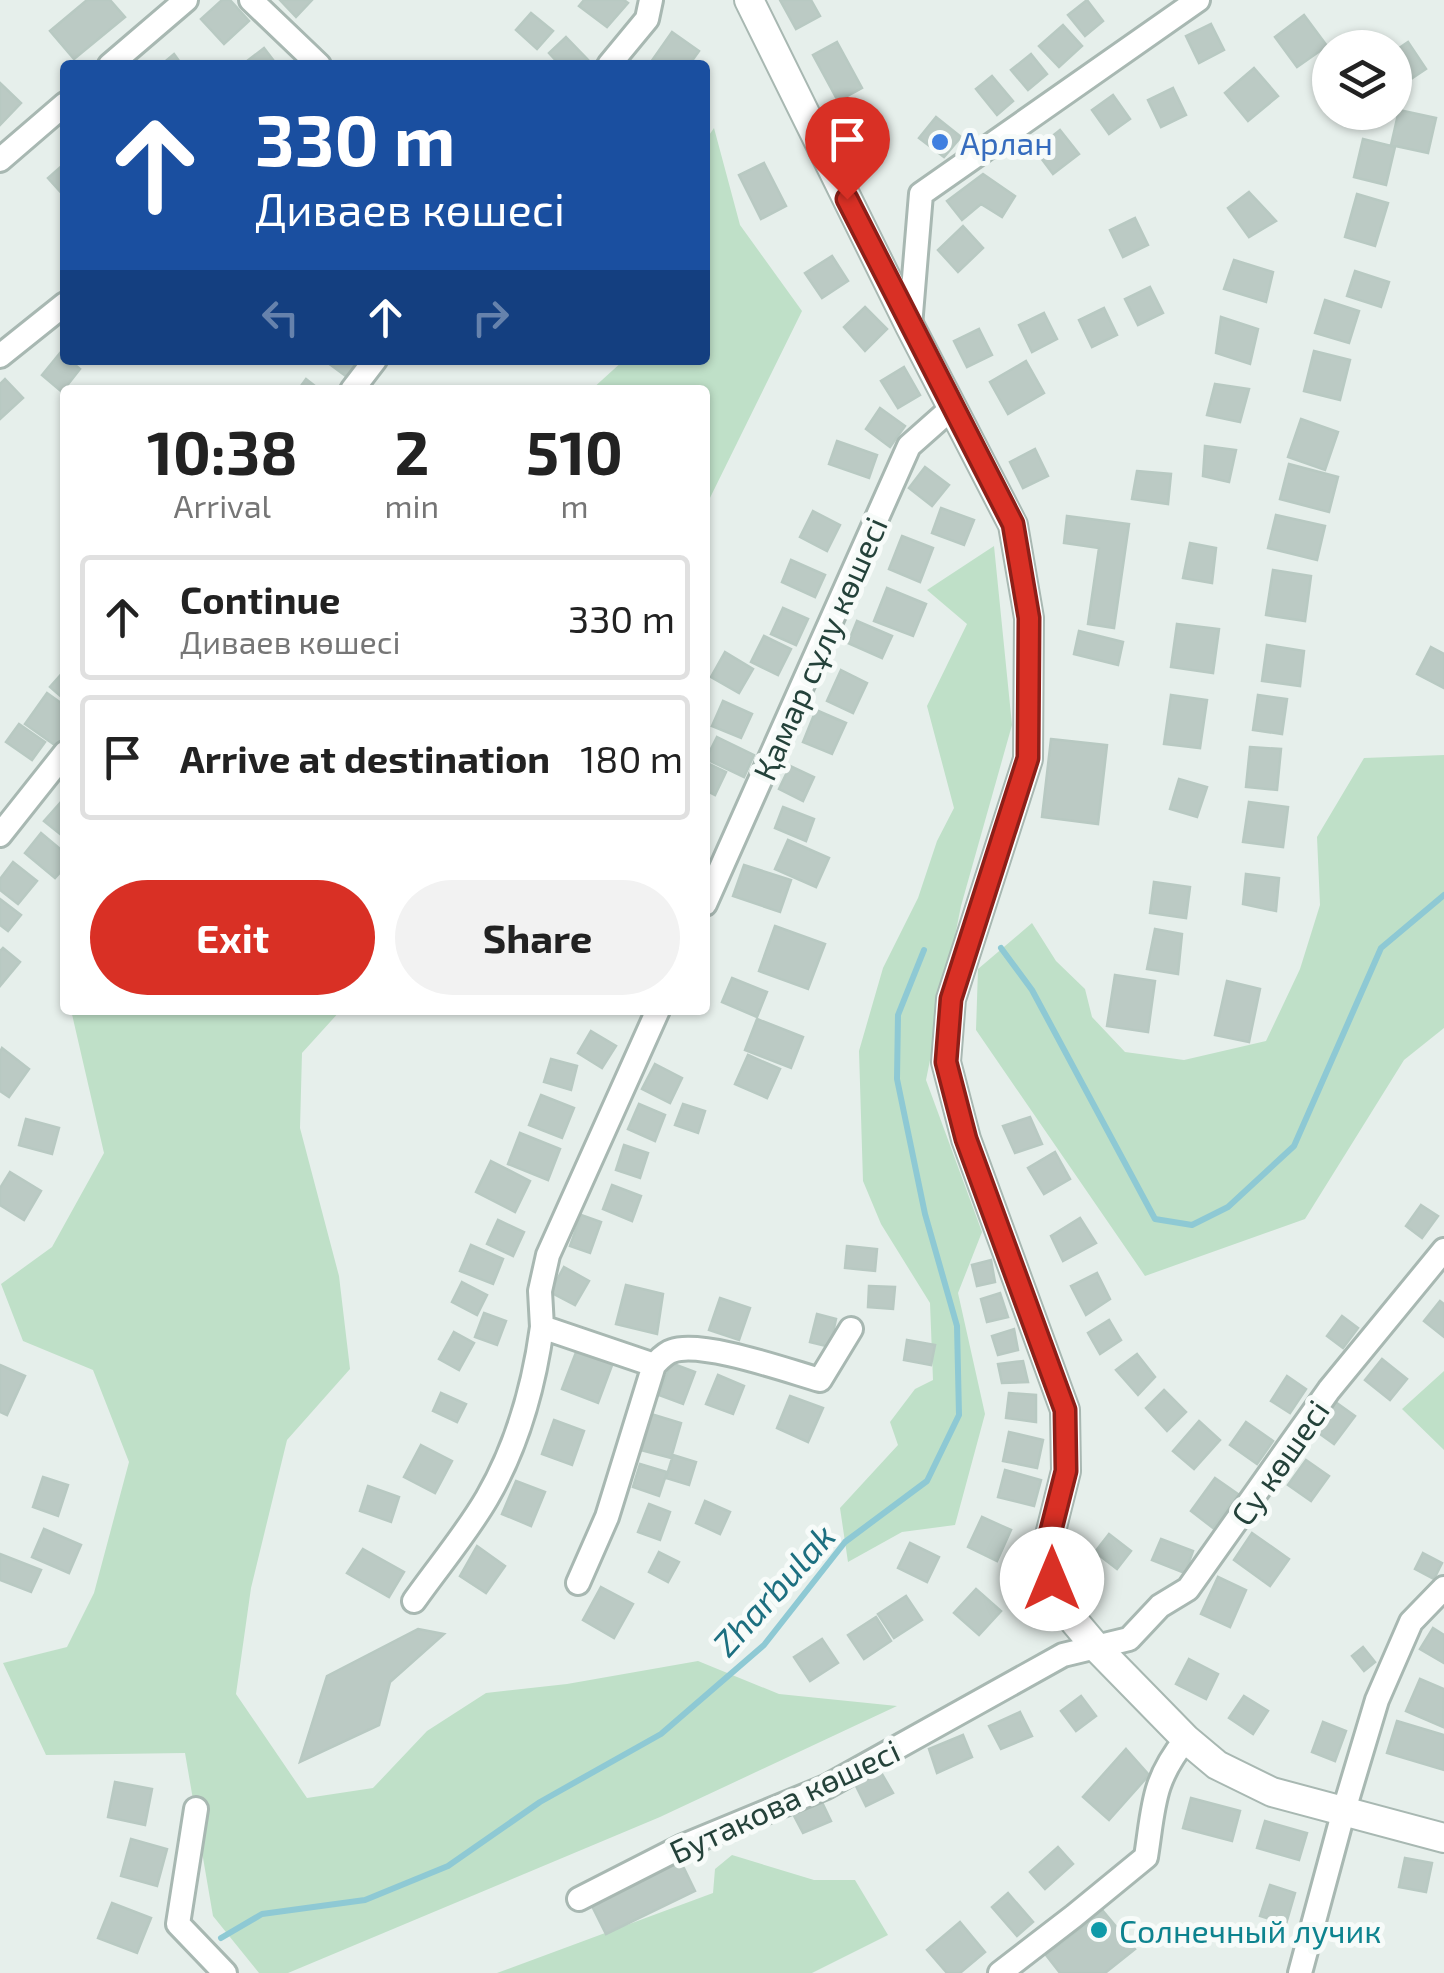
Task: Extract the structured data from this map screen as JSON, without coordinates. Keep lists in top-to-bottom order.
{
  "streets": {
    "street": ["Қамар сұлу көшесі", "Су көшесі", "Бутакова көшесі"]
  },
  "crossings": [
    ["Су көшесі", "Бутакова көшесі"]
  ],
  "water": ["Zharbulak"],
  "places": ["Арлан", "Солнечный лучик"],
  "page": {
    "turn": ["330 m", "Диваев көшесі"],
    "eta": [
      "10:38",
      "Arrival",
      "2",
      "min",
      "510",
      "m"
    ],
    "list": [
      {
        "name": "Continue",
        "note": "Диваев көшесі",
        "value": "330 m"
      },
      {
        "name": "Arrive at destination",
        "value": "180 m"
      }
    ],
    "buttons": ["Exit", "Share"]
  }
}
